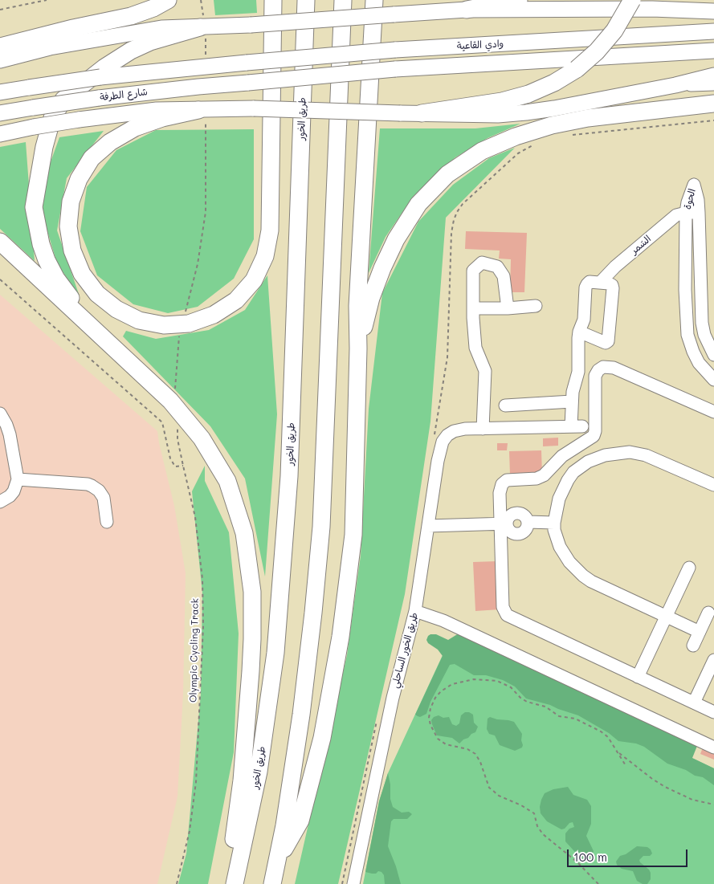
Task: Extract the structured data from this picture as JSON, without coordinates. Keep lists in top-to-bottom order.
{
  "streets": {
    "highway": ["طريق الخور"],
    "main road": ["وادي القاعية", "شارع الطرفة"],
    "street": ["الحوة", "السَمر", "طريق الخور الساحلي"],
    "path": ["Olympic Cycling Track"]
  },
  "crossings": [
    ["وادي القاعية", "شارع الطرفة"],
    ["الحوة", "السَمر"]
  ],
  "scale_bar": "100 m"
}
